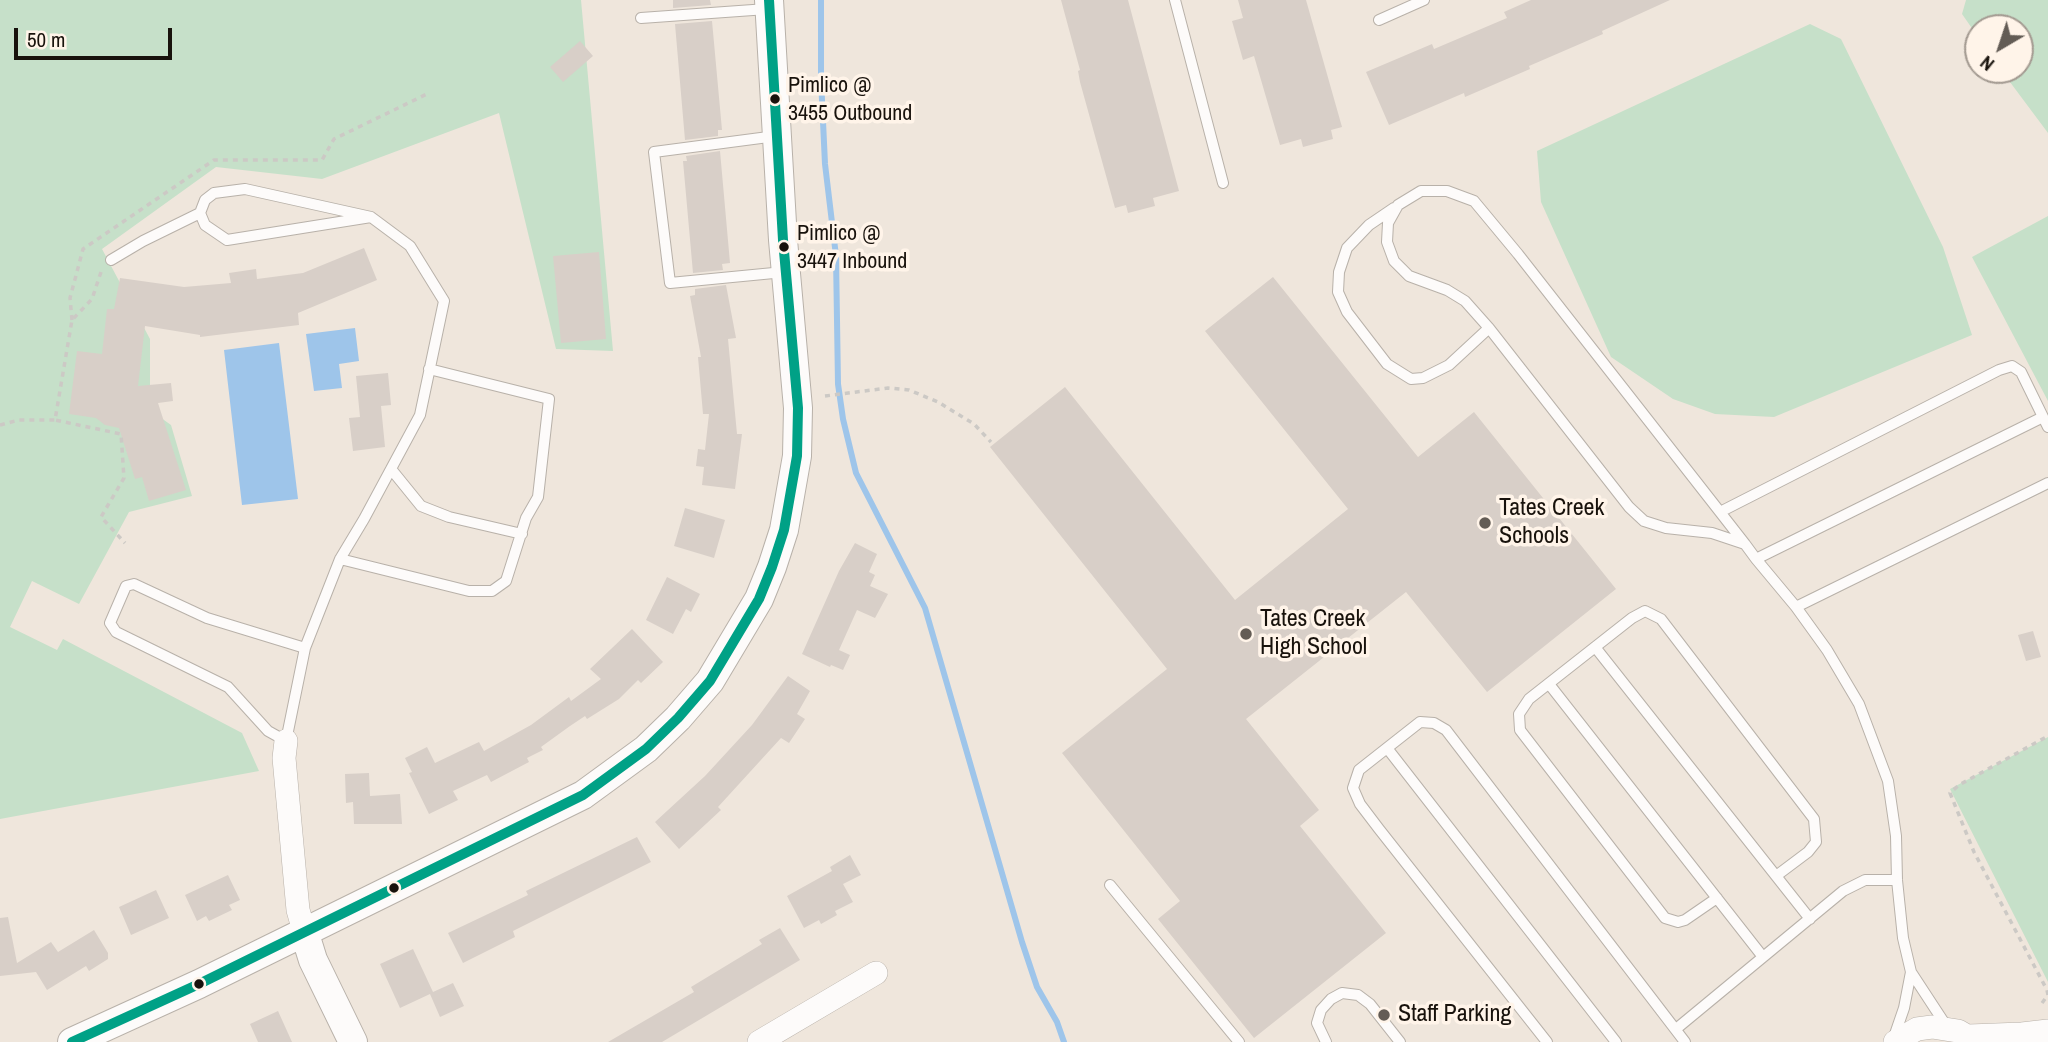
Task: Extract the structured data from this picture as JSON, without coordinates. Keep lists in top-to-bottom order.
{
  "places": [
    "Pimlico @ 3455 Outbound",
    "Pimlico @ 3447 Inbound",
    "Tates Creek Schools",
    "Tates Creek High School",
    "Staff Parking"
  ],
  "scale_bar": "50 m",
  "north": "bottom left"
}
